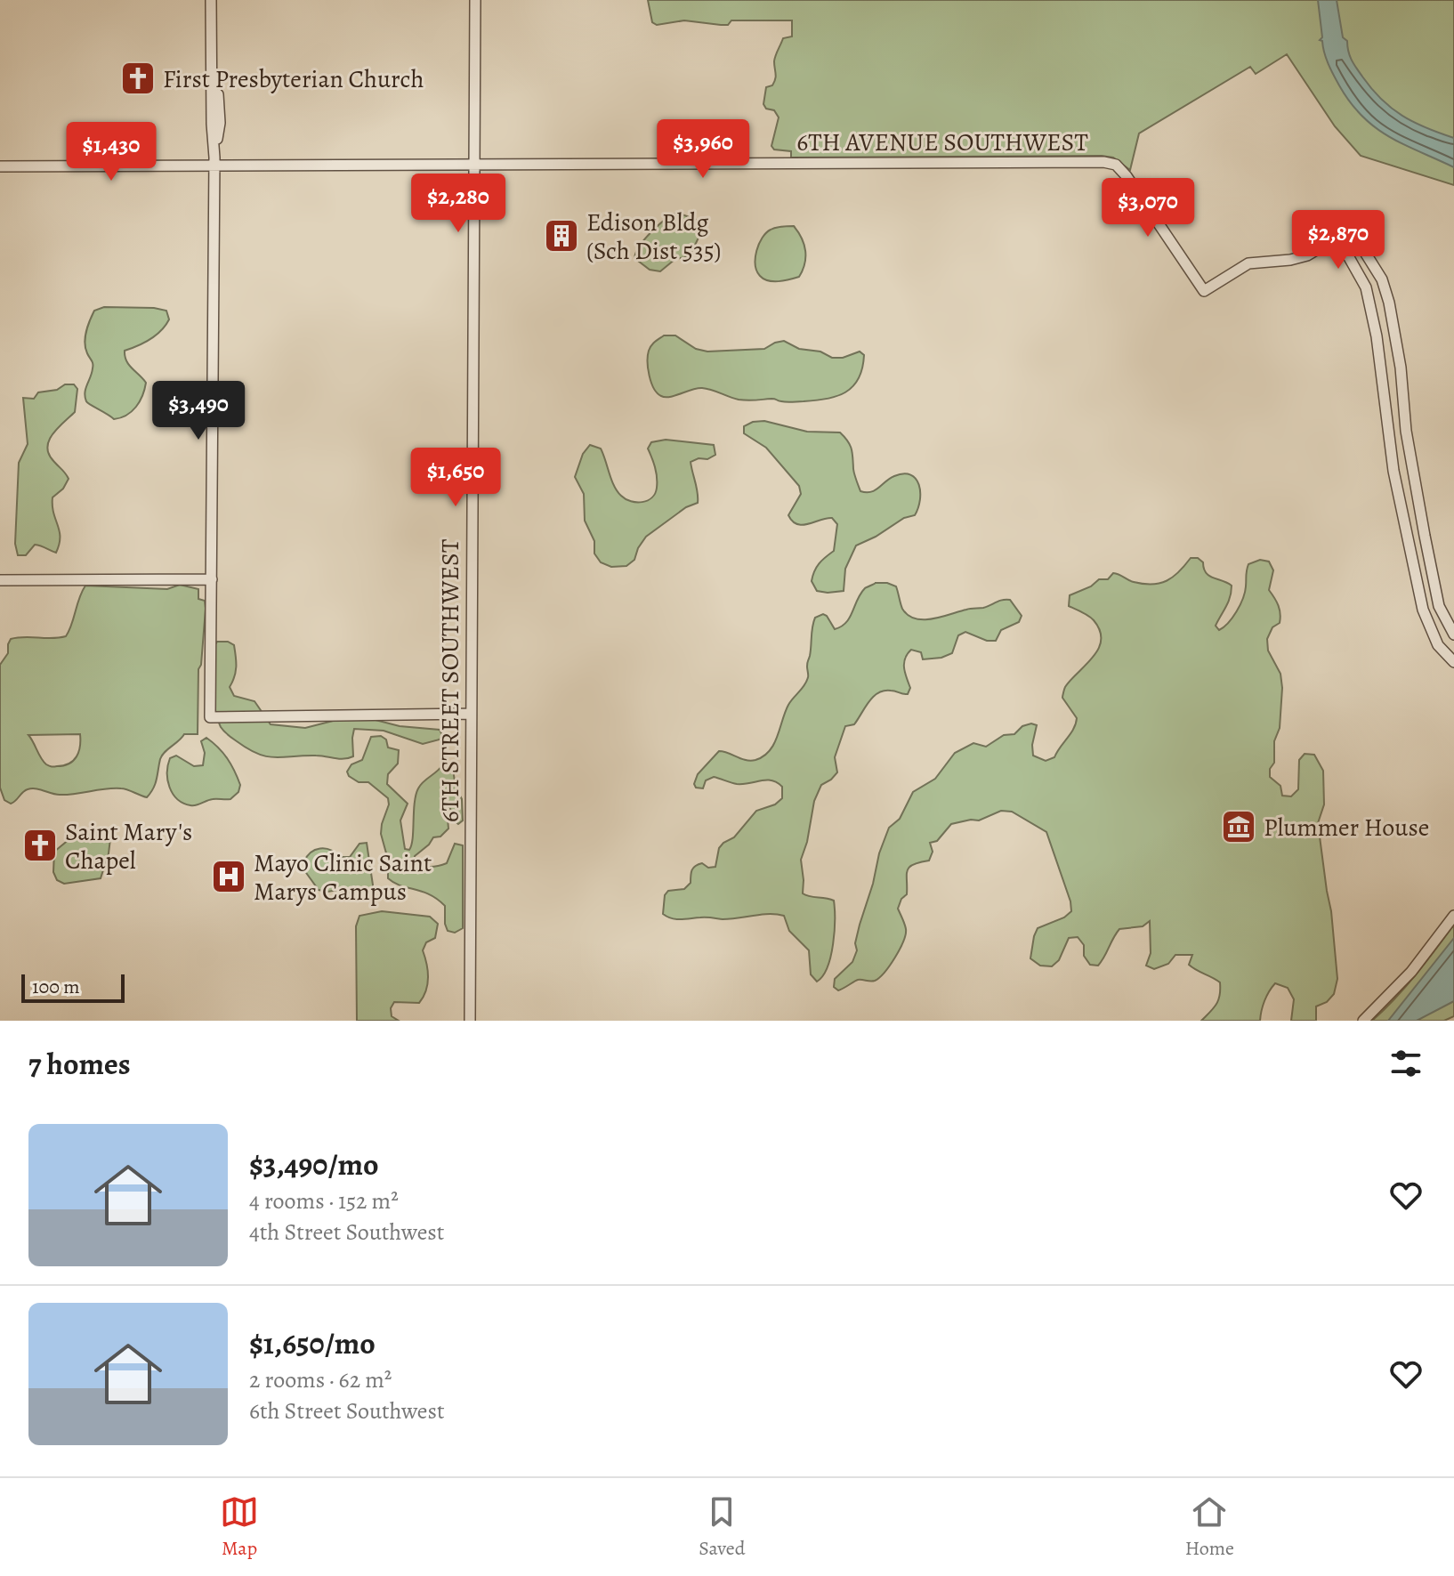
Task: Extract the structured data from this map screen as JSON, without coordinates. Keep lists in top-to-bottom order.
{
  "streets": {
    "street": ["6TH AVENUE SOUTHWEST", "6TH STREET SOUTHWEST"]
  },
  "crossings": [
    ["6TH AVENUE SOUTHWEST", "6TH STREET SOUTHWEST"]
  ],
  "places": {
    "church": ["First Presbyterian Church", "Saint Mary's Chapel"],
    "building": ["Edison Bldg (Sch Dist 535)"],
    "museum": ["Plummer House"],
    "hospital": ["Mayo Clinic Saint Marys Campus"]
  },
  "scale_bar": "100 m",
  "page": {
    "price": [
      "$3,960",
      "$1,430",
      "$2,280",
      "$3,070",
      "$2,870",
      "$3,490",
      "$1,650"
    ],
    "scale": "100 m",
    "heading": "7 homes",
    "list": [
      {
        "name": "$3,490/mo",
        "note": "4 rooms · 152 m² · 4th Street Southwest"
      },
      {
        "name": "$1,650/mo",
        "note": "2 rooms · 62 m² · 6th Street Southwest"
      }
    ],
    "tabs": ["Map", "Saved", "Home"]
  }
}
